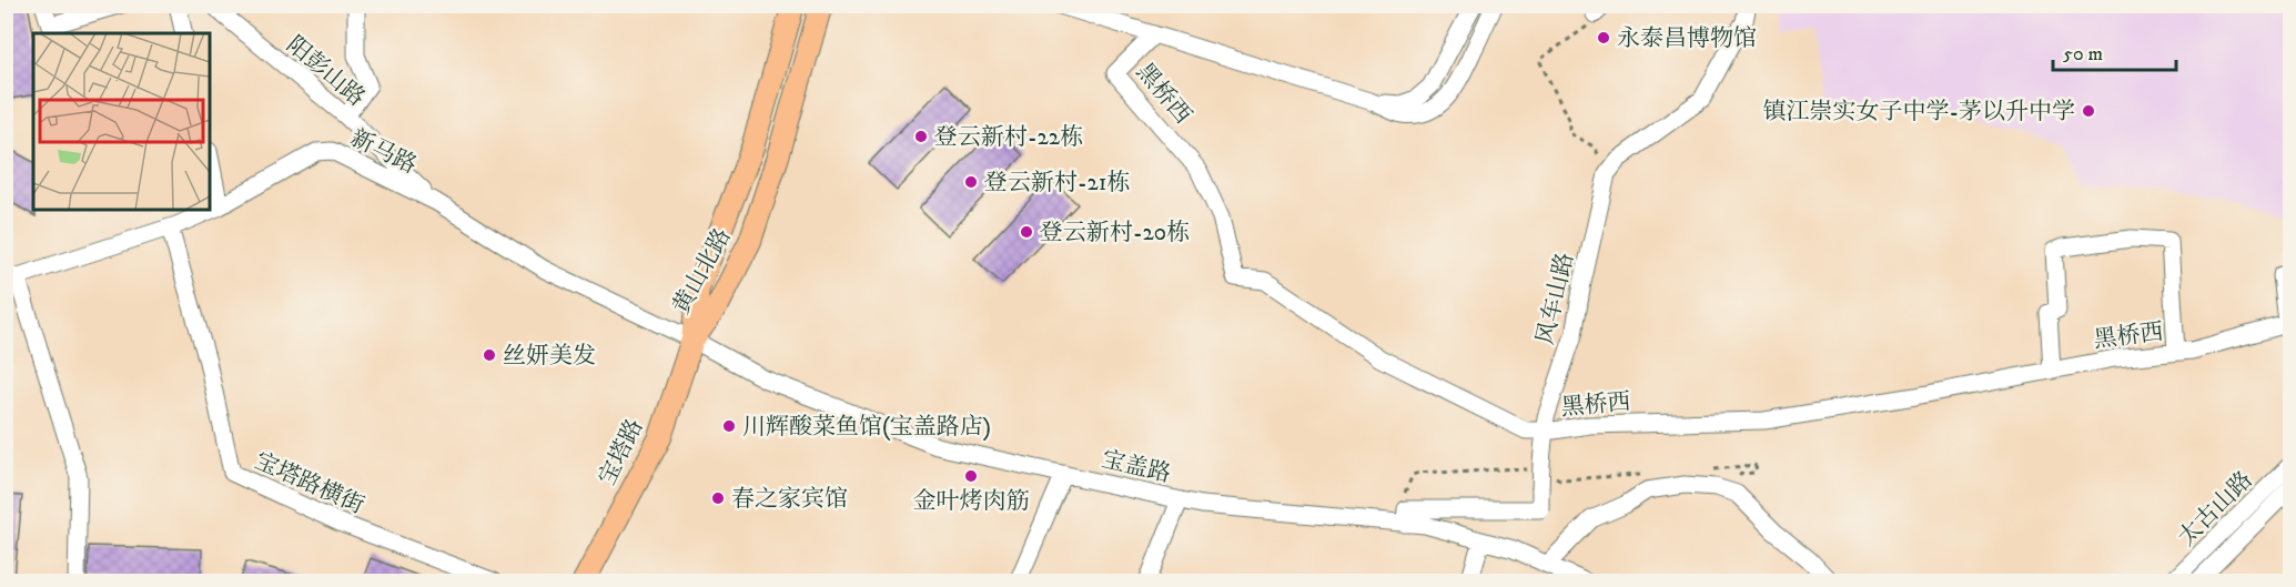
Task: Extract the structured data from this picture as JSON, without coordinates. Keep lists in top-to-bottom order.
{
  "streets": {
    "main road": ["黄山北路", "宝塔路"],
    "street": [
      "阳彭山路",
      "黑桥西",
      "新马路",
      "风车山路",
      "宝盖路",
      "宝塔路横街",
      "太古山路"
    ]
  },
  "crossings": [
    ["阳彭山路", "新马路"],
    ["黑桥西", "风车山路"],
    ["新马路", "黄山北路"],
    ["新马路", "宝塔路"],
    ["新马路", "宝盖路"],
    ["新马路", "宝塔路横街"],
    ["黄山北路", "宝塔路"],
    ["黄山北路", "宝盖路"],
    ["风车山路", "宝盖路"],
    ["宝塔路", "宝盖路"]
  ],
  "places": [
    "永泰昌博物馆",
    "镇江崇实女子中学-茅以升中学",
    "登云新村-22栋",
    "登云新村-21栋",
    "登云新村-20栋",
    "丝妍美发",
    "川辉酸菜鱼馆(宝盖路店)",
    "金叶烤肉筋",
    "春之家宾馆"
  ],
  "scale_bar": "50 m"
}
